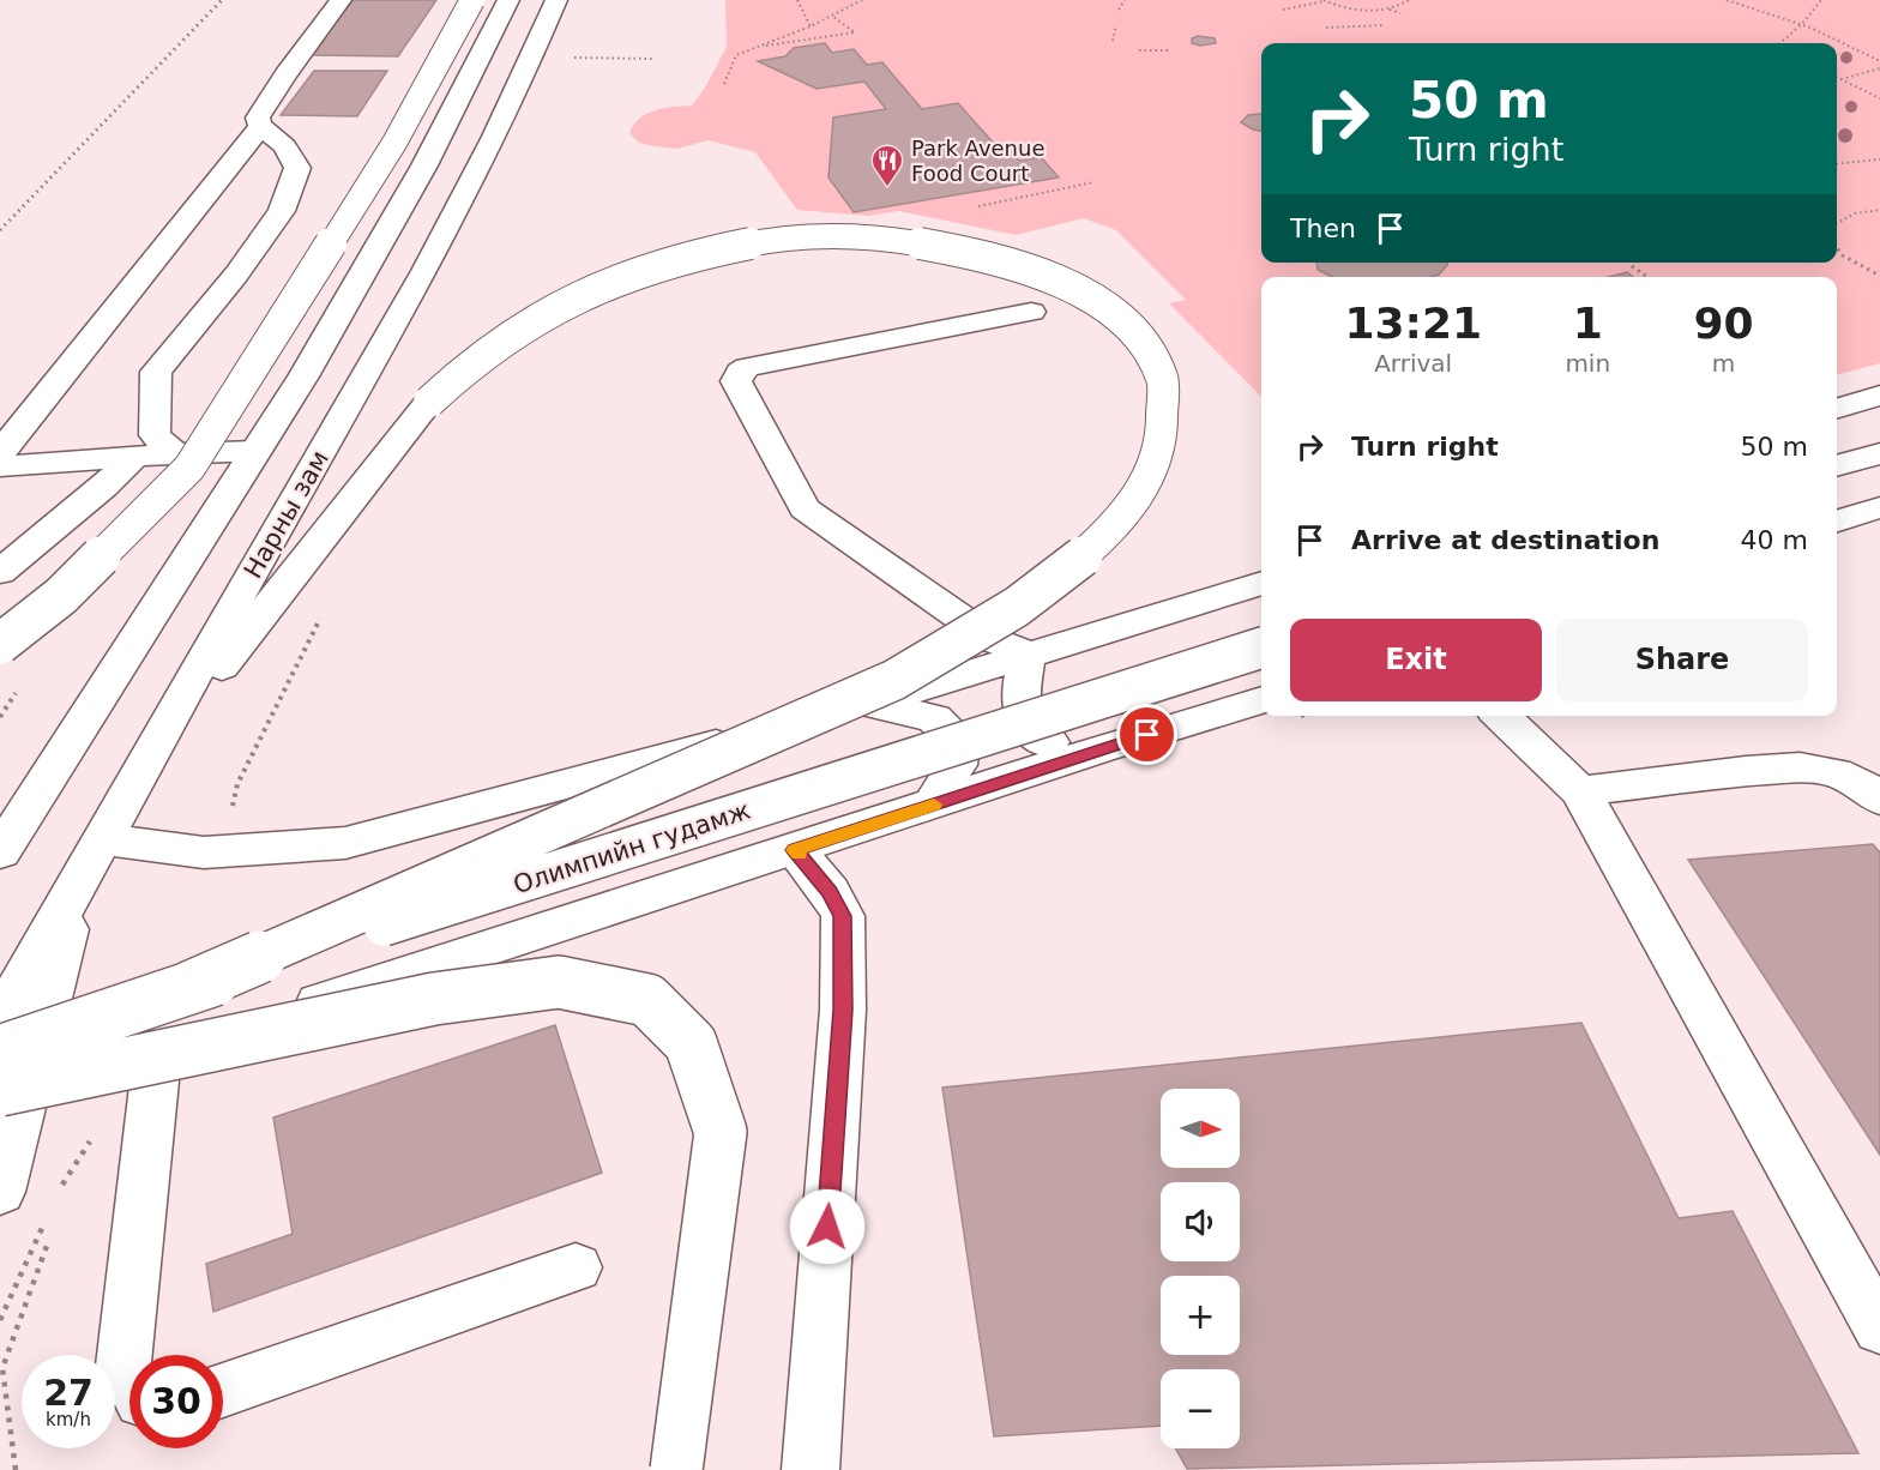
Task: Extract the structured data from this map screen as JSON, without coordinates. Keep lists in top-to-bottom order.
{
  "streets": {
    "main road": ["Нарны зам", "Олимпийн гудамж"]
  },
  "places": {
    "restaurant": ["Park Avenue Food Court"]
  },
  "north": "right",
  "page": {
    "turn": ["50 m", "Turn right"],
    "then": "Then",
    "eta": [
      "13:21",
      "Arrival",
      "1",
      "min",
      "90",
      "m"
    ],
    "list": [
      {
        "name": "Turn right",
        "value": "50 m"
      },
      {
        "name": "Arrive at destination",
        "value": "40 m"
      }
    ],
    "buttons": ["Exit", "Share"],
    "map_buttons": ["+", "−"],
    "speed": "27 km/h",
    "limit": "30"
  }
}
